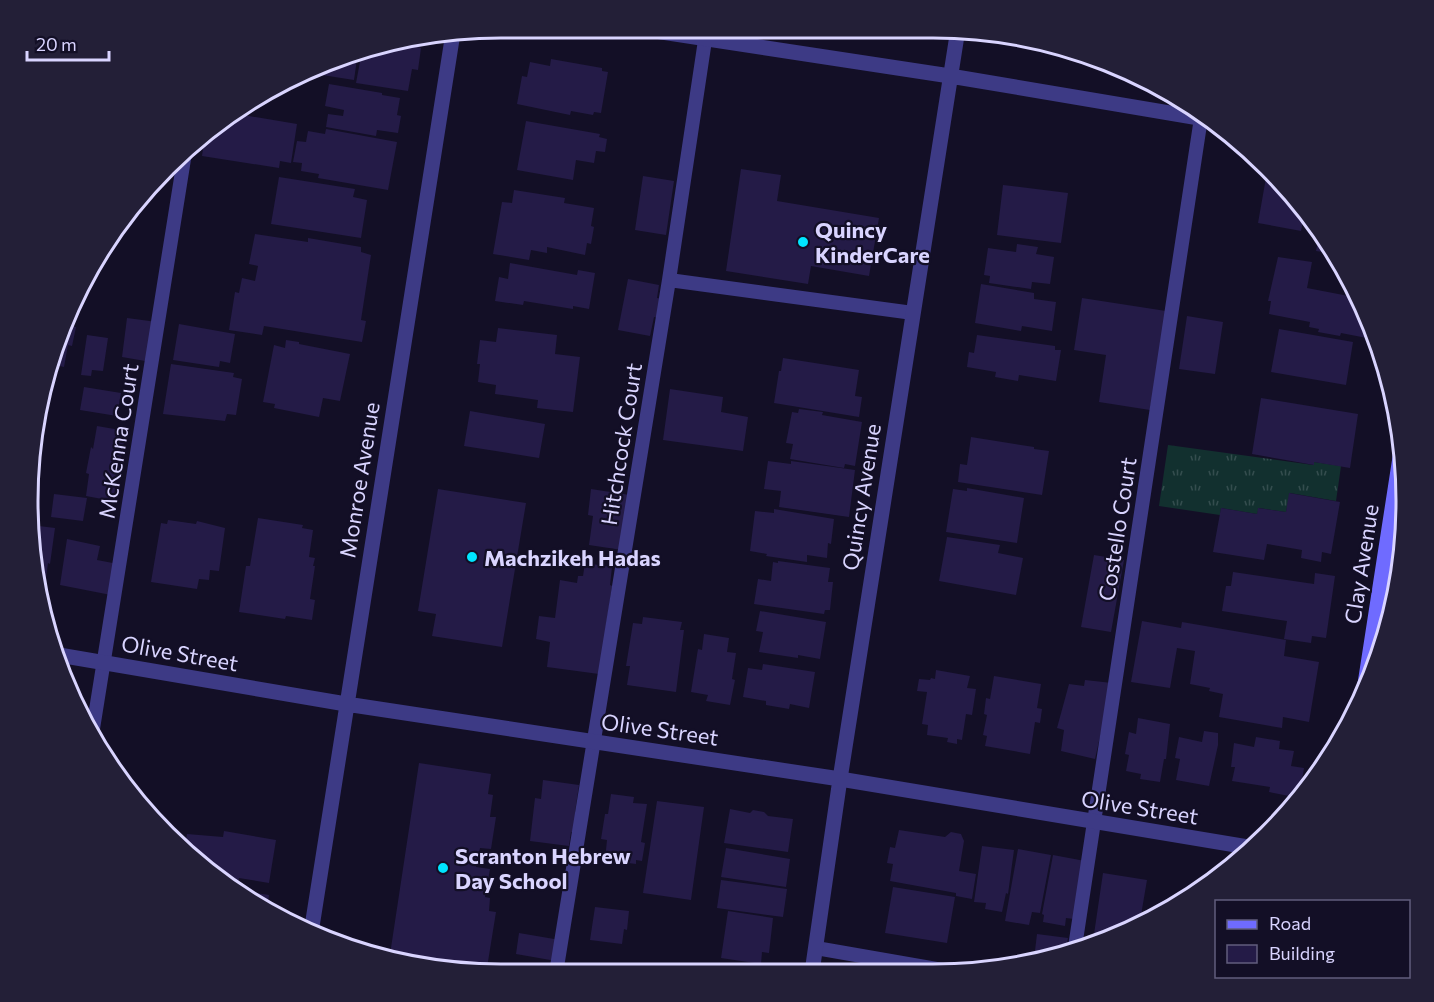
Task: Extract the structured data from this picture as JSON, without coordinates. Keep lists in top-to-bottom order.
{
  "streets": {
    "main road": ["Clay Avenue"],
    "street": ["Monroe Avenue", "Quincy Avenue", "Olive Street"],
    "lane": ["McKenna Court", "Hitchcock Court", "Costello Court"]
  },
  "crossings": [
    ["McKenna Court", "Olive Street"],
    ["Hitchcock Court", "Olive Street"],
    ["Monroe Avenue", "Olive Street"],
    ["Quincy Avenue", "Olive Street"],
    ["Costello Court", "Olive Street"]
  ],
  "places": ["Quincy KinderCare", "Machzikeh Hadas", "Scranton Hebrew Day School"],
  "legend": ["Road", "Building"],
  "scale_bar": "20 m"
}
